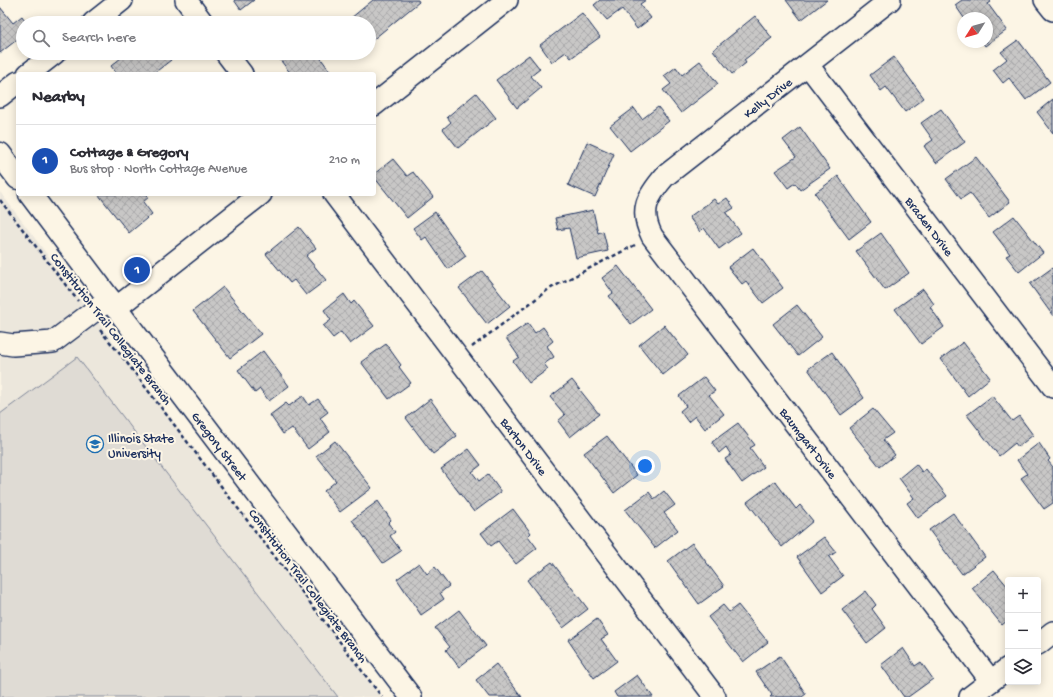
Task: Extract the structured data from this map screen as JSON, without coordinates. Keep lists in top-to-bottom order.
{
  "streets": {
    "main road": ["Gregory Street"],
    "street": [
      "Kelly Drive",
      "Braden Drive",
      "Baumgart Drive",
      "Barton Drive"
    ],
    "path": ["Constitution Trail Collegiate Branch"]
  },
  "crossings": [
    ["Kelly Drive", "Braden Drive"],
    ["Kelly Drive", "Baumgart Drive"]
  ],
  "places": {
    "school or university": ["Illinois State University"]
  },
  "north": "bottom left",
  "page": {
    "search": "Search here",
    "heading": "Nearby",
    "list": [
      {
        "mark": "1",
        "name": "Cottage & Gregory",
        "note": "Bus stop · North Cottage Avenue",
        "value": "210 m"
      }
    ],
    "pins": "1",
    "map_buttons": ["+", "−"]
  }
}
